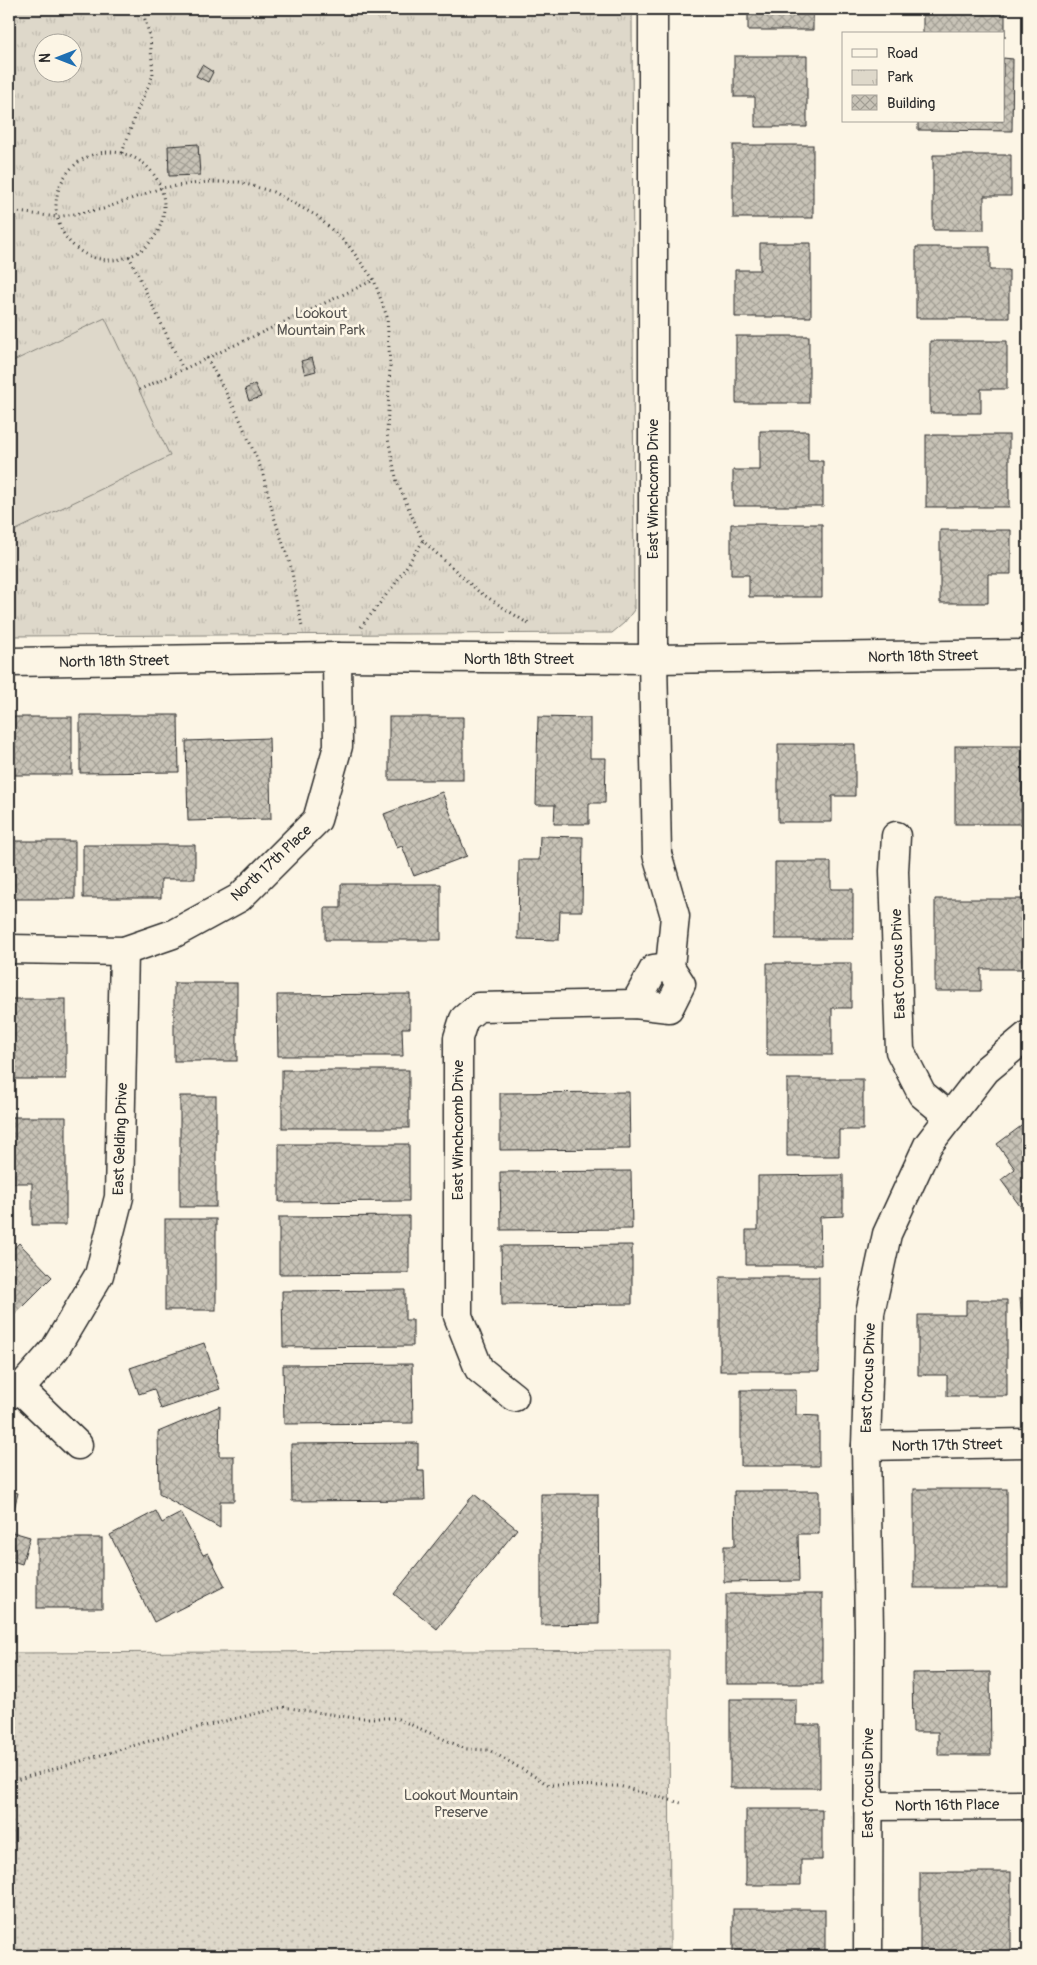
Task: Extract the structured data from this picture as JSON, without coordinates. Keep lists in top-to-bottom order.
{
  "streets": {
    "street": [
      "East Winchcomb Drive",
      "North 18th Street",
      "North 17th Place",
      "East Crocus Drive",
      "East Gelding Drive",
      "North 17th Street",
      "North 16th Place"
    ]
  },
  "crossings": [
    ["East Winchcomb Drive", "North 18th Street"],
    ["North 18th Street", "North 17th Place"],
    ["North 17th Place", "East Gelding Drive"],
    ["East Crocus Drive", "North 17th Street"],
    ["East Crocus Drive", "North 16th Place"]
  ],
  "parks": ["Lookout Mountain Park", "Lookout Mountain Preserve"],
  "legend": ["Road", "Park", "Building"],
  "north": "left"
}
